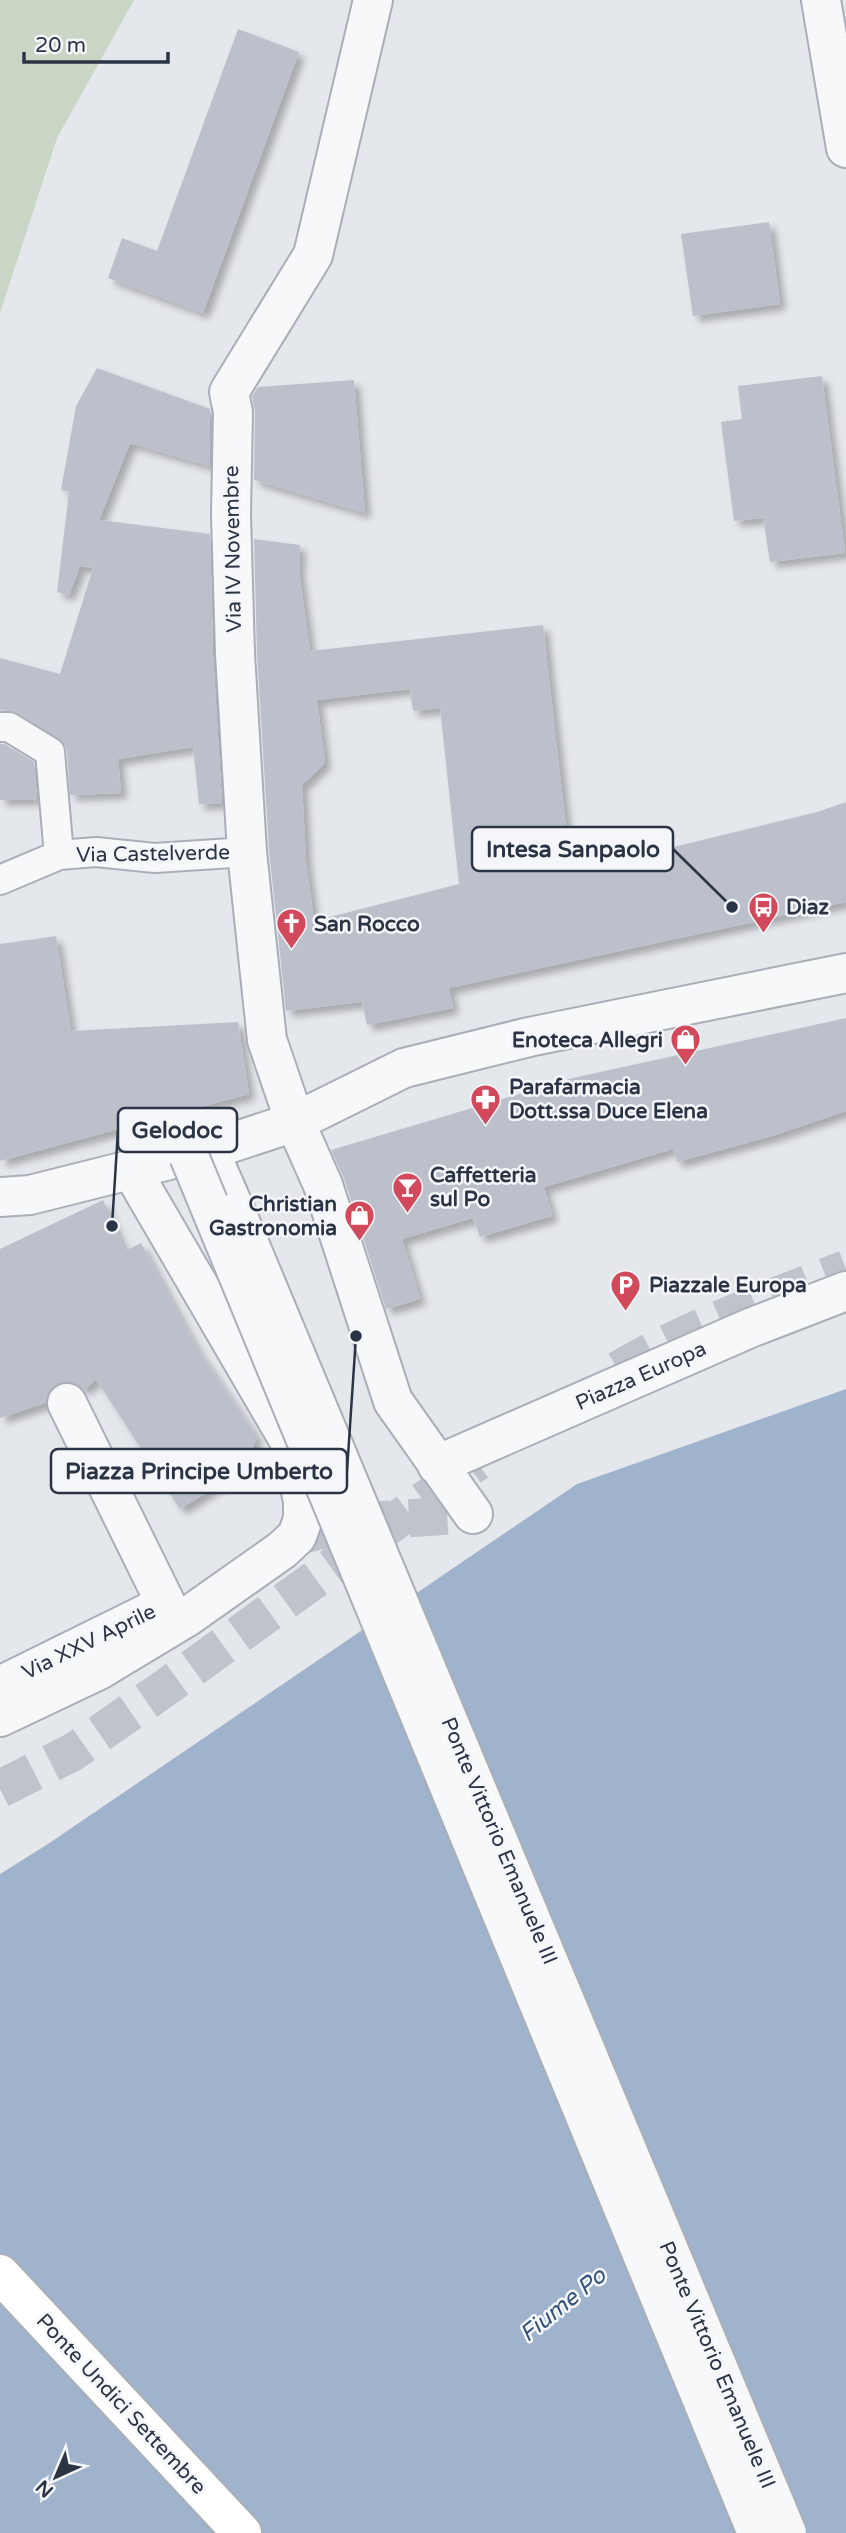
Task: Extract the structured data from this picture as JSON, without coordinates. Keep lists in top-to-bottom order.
{
  "streets": {
    "main road": ["Ponte Undici Settembre"],
    "street": [
      "Via IV Novembre",
      "Piazza Europa",
      "Via XXV Aprile",
      "Ponte Vittorio Emanuele III"
    ],
    "lane": ["Via Castelverde"]
  },
  "crossings": [
    ["Via IV Novembre", "Via Castelverde"],
    ["Via IV Novembre", "Piazza Europa"]
  ],
  "water": ["Fiume Po"],
  "places": {
    "other": ["Intesa Sanpaolo", "Gelodoc", "Piazza Principe Umberto"],
    "bus stop": ["Diaz"],
    "church": ["San Rocco"],
    "shop": ["Enoteca Allegri", "Christian Gastronomia"],
    "pharmacy": ["Parafarmacia Dott.ssa Duce Elena"],
    "bar": ["Caffetteria sul Po"],
    "parking": ["Piazzale Europa"]
  },
  "scale_bar": "20 m",
  "north": "bottom left"
}
